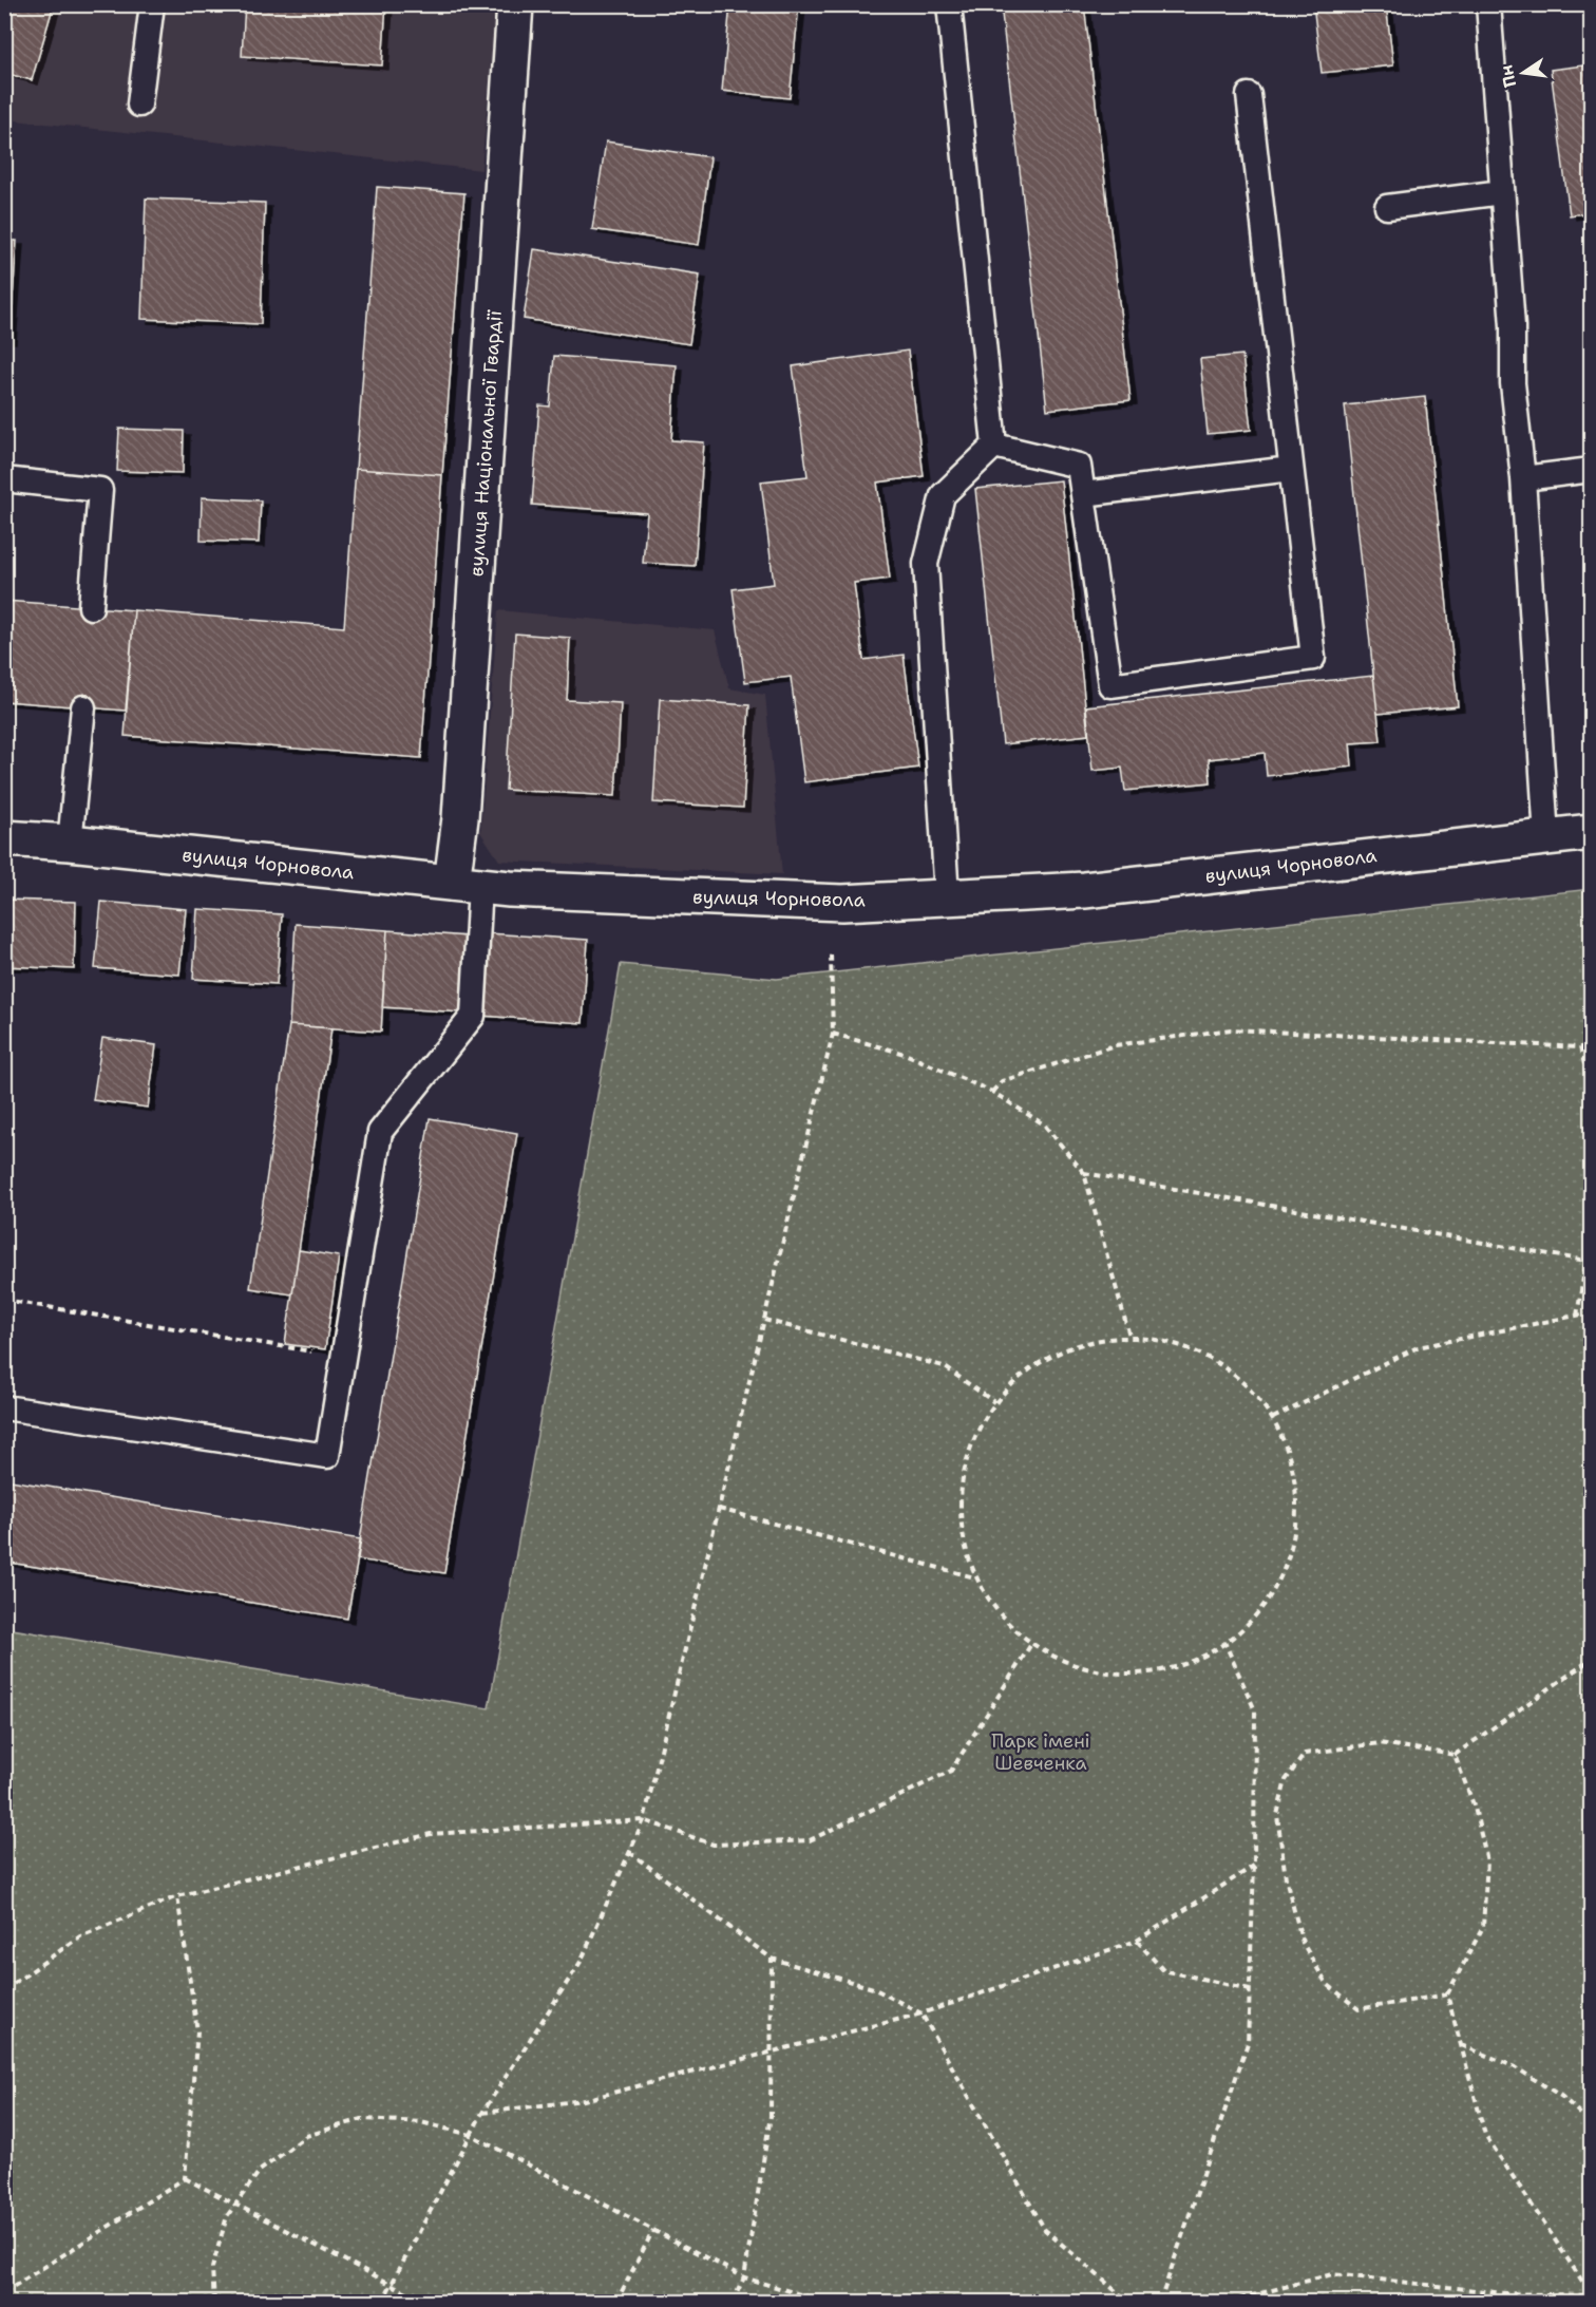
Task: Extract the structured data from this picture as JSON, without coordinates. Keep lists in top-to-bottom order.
{
  "streets": {
    "main road": ["вулиця Національної Гвардії", "вулиця Чорновола"]
  },
  "crossings": [
    ["вулиця Національної Гвардії", "вулиця Чорновола"]
  ],
  "parks": ["Парк імені Шевченка"],
  "north": "left"
}
